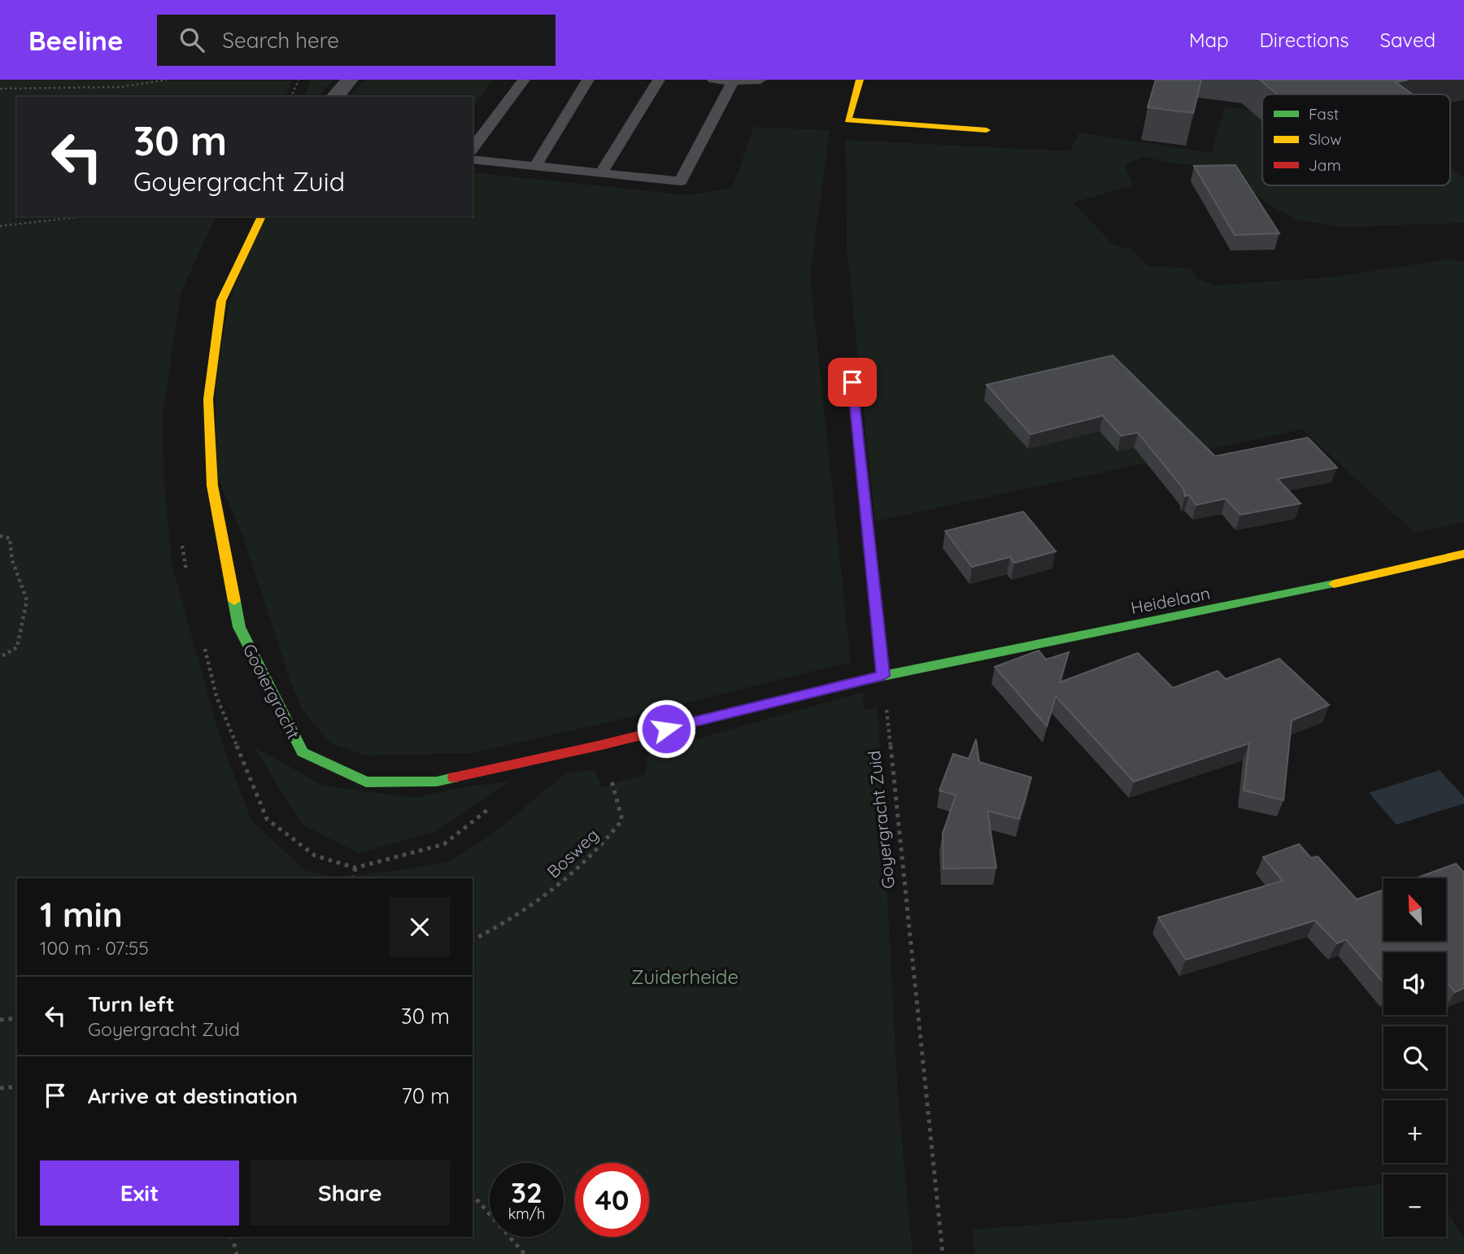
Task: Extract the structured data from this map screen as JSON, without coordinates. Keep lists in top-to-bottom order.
{
  "streets": {
    "street": ["Heidelaan", "Gooiergracht"],
    "path": ["Goyergracht Zuid", "Bosweg"]
  },
  "crossings": [
    ["Heidelaan", "Gooiergracht"],
    ["Heidelaan", "Goyergracht Zuid"],
    ["Gooiergracht", "Goyergracht Zuid"],
    ["Gooiergracht", "Bosweg"]
  ],
  "parks": ["Zuiderheide"],
  "legend": ["Fast", "Slow", "Jam"],
  "north": "top left",
  "page": {
    "header": "Beeline",
    "search": "Search here",
    "nav": ["Map", "Directions", "Saved"],
    "turn": ["30 m", "Goyergracht Zuid"],
    "map_buttons": ["+", "−"],
    "heading": ["1 min", "100 m · 07:55"],
    "list": [
      {
        "name": "Turn left",
        "note": "Goyergracht Zuid",
        "value": "30 m"
      },
      {
        "name": "Arrive at destination",
        "value": "70 m"
      }
    ],
    "buttons": ["Exit", "Share"],
    "speed": "32 km/h",
    "limit": "40"
  }
}
